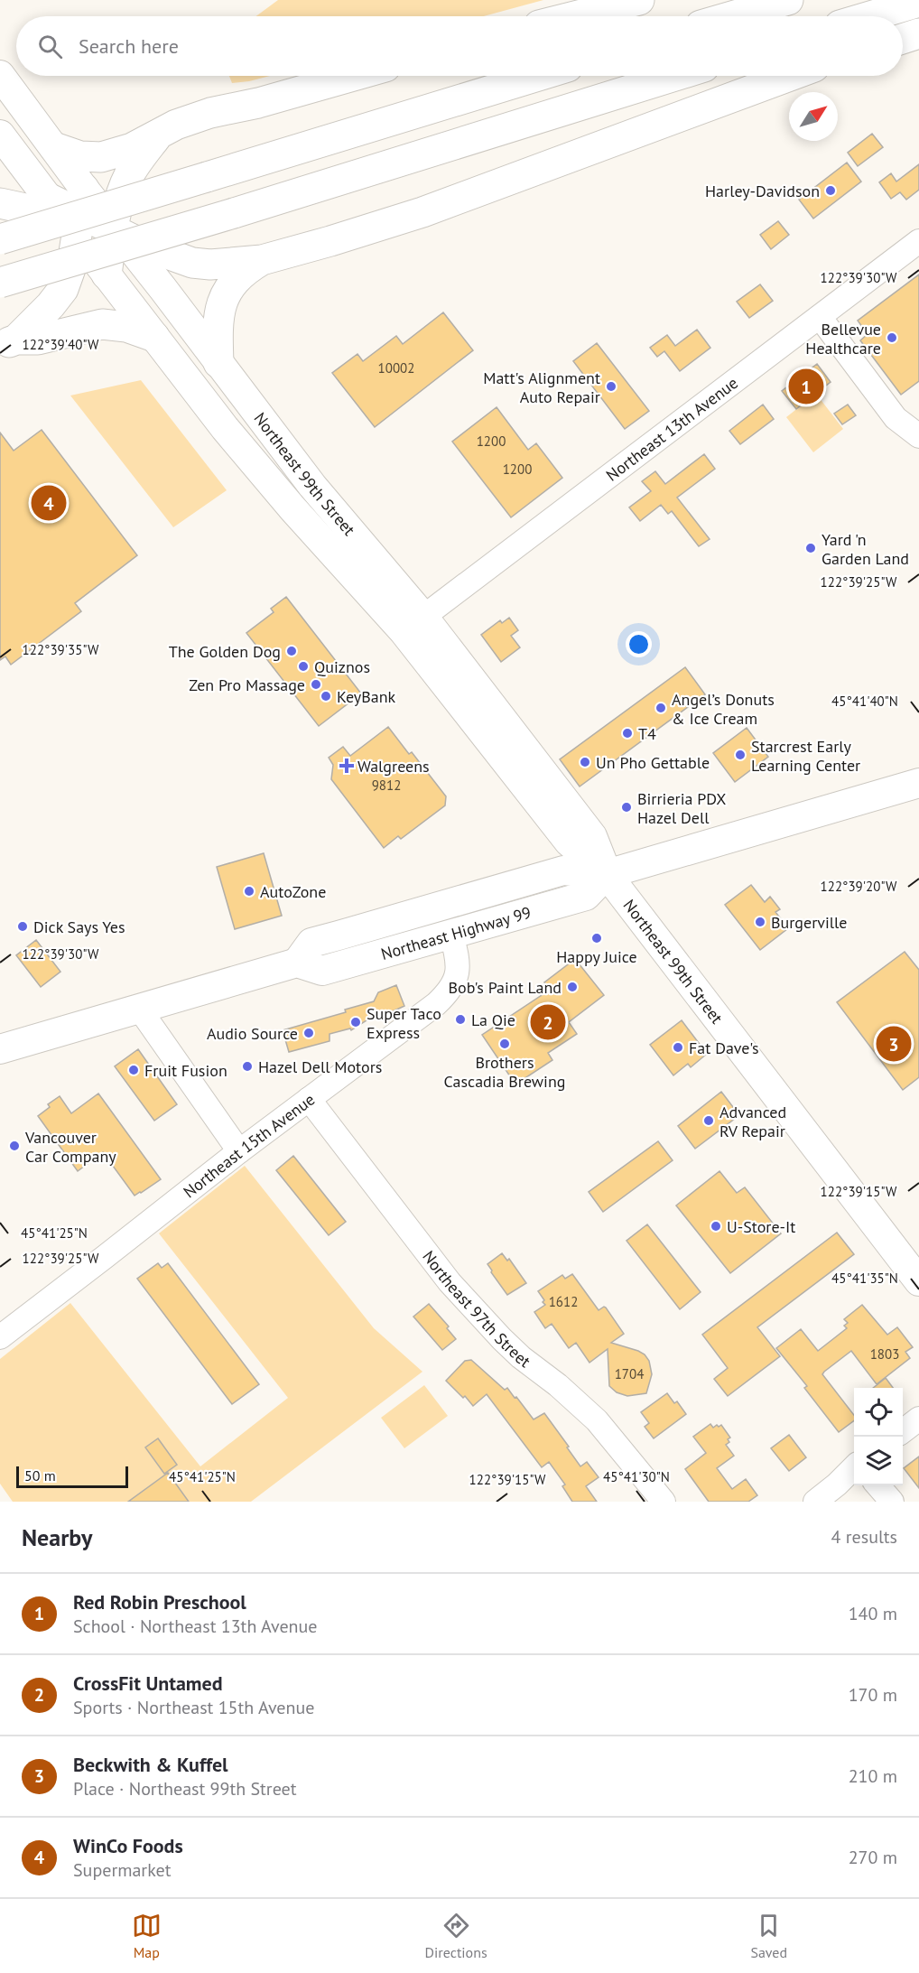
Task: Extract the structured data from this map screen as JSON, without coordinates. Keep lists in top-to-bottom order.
{
  "streets": {
    "main road": ["Northeast 99th Street", "Northeast Highway 99"],
    "street": ["Northeast 13th Avenue", "Northeast 15th Avenue", "Northeast 97th Street"]
  },
  "crossings": [
    ["Northeast 13th Avenue", "Northeast 99th Street"],
    ["Northeast 99th Street", "Northeast Highway 99"],
    ["Northeast Highway 99", "Northeast 15th Avenue"],
    ["Northeast 15th Avenue", "Northeast 97th Street"]
  ],
  "places": {
    "other": [
      "Harley-Davidson",
      "Bellevue Healthcare",
      "Matt's Alignment Auto Repair",
      "Yard 'n Garden Land",
      "The Golden Dog",
      "Quiznos",
      "Zen Pro Massage",
      "KeyBank",
      "Angel’s Donuts & Ice Cream",
      "T4",
      "Starcrest Early Learning Center",
      "Un Pho Gettable",
      "Birrieria PDX Hazel Dell",
      "AutoZone",
      "Burgerville",
      "Dick Says Yes",
      "Happy Juice",
      "Bob's Paint Land",
      "La Qie",
      "Super Taco Express",
      "Audio Source",
      "Brothers Cascadia Brewing",
      "Fat Dave's",
      "Hazel Dell Motors",
      "Fruit Fusion",
      "Advanced RV Repair",
      "Vancouver Car Company",
      "U-Store-It"
    ],
    "health": ["Walgreens"]
  },
  "house_numbers": [
    "10002",
    "1200",
    "1200",
    "9812",
    "1612",
    "1803",
    "1704"
  ],
  "scale_bar": "50 m",
  "north": "top right",
  "page": {
    "search": "Search here",
    "pins": [
      "1",
      "4",
      "2",
      "3"
    ],
    "scale": "50 m",
    "heading": ["Nearby", "4 results"],
    "list": [
      {
        "mark": "1",
        "name": "Red Robin Preschool",
        "note": "School · Northeast 13th Avenue",
        "value": "140 m"
      },
      {
        "mark": "2",
        "name": "CrossFit Untamed",
        "note": "Sports · Northeast 15th Avenue",
        "value": "170 m"
      },
      {
        "mark": "3",
        "name": "Beckwith & Kuffel",
        "note": "Place · Northeast 99th Street",
        "value": "210 m"
      },
      {
        "mark": "4",
        "name": "WinCo Foods",
        "note": "Supermarket",
        "value": "270 m"
      }
    ],
    "nav": ["Map", "Directions", "Saved"]
  },
  "coordinates": [
    "122°39'30\"W",
    "122°39'40\"W",
    "122°39'25\"W",
    "122°39'35\"W",
    "45°41'40\"N",
    "122°39'20\"W",
    "122°39'15\"W",
    "45°41'25\"N",
    "45°41'35\"N",
    "45°41'30\"N"
  ]
}
